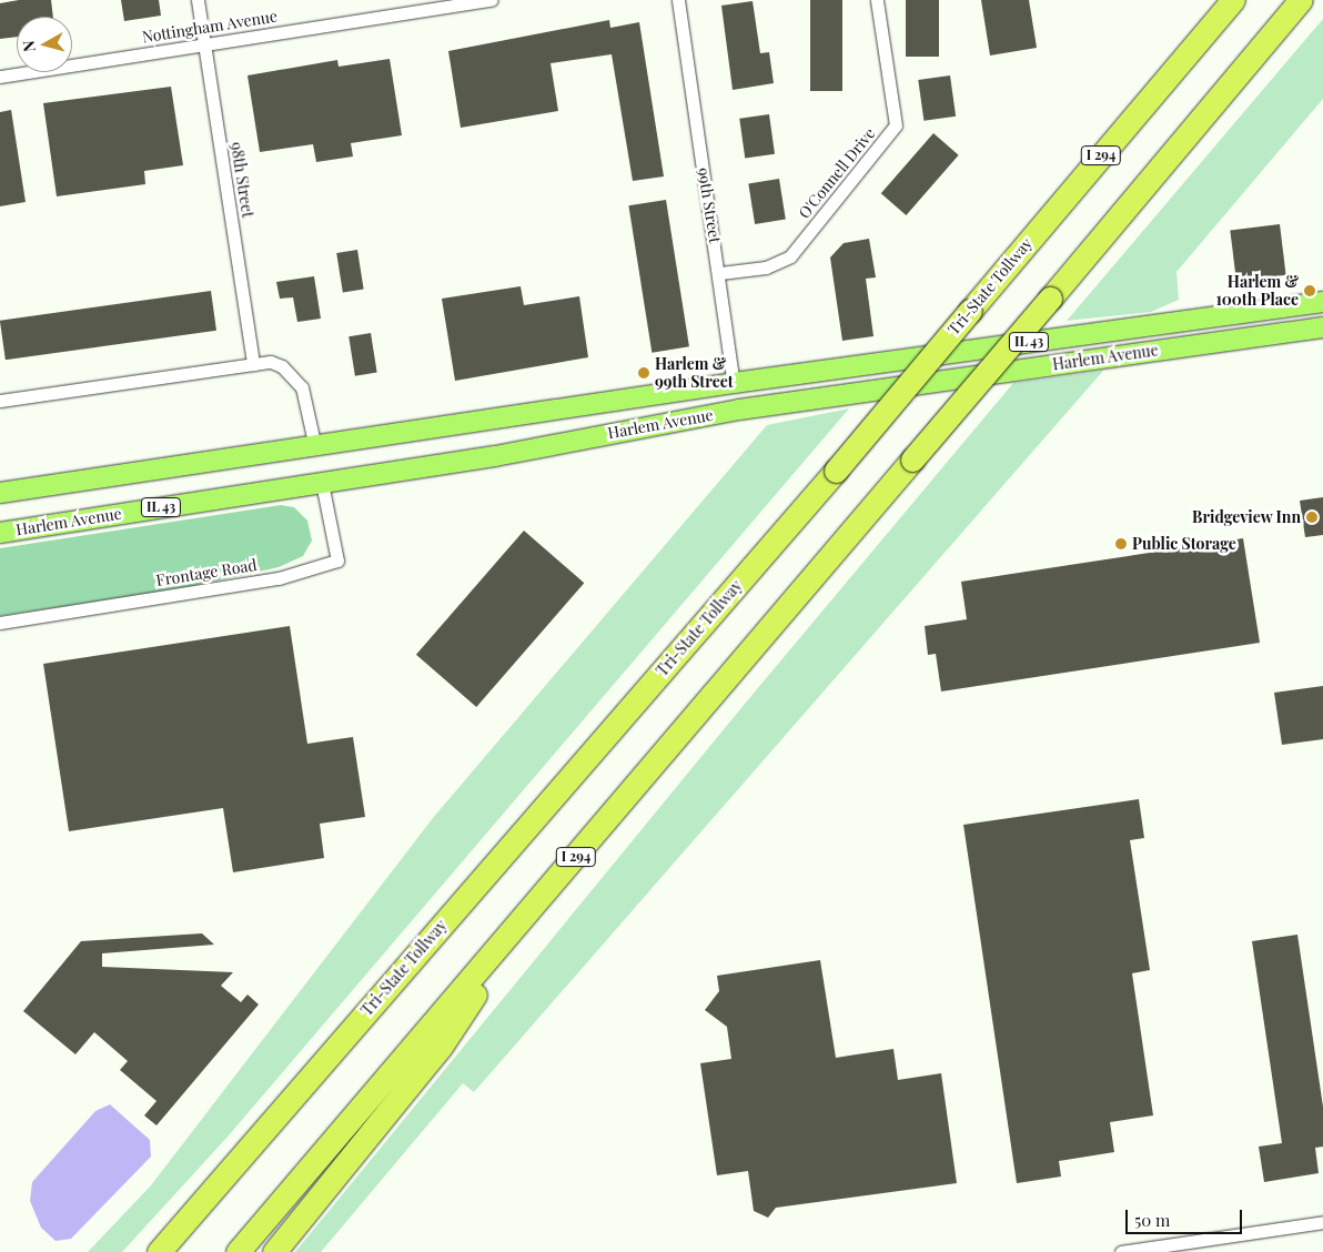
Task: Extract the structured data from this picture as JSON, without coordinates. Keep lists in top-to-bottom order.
{
  "streets": {
    "highway": ["I 294", "Tri-State Tollway"],
    "main road": ["99th Street", "IL 43", "Harlem Avenue"],
    "street": [
      "Nottingham Avenue",
      "O'Connell Drive",
      "98th Street",
      "Frontage Road"
    ]
  },
  "crossings": [
    ["Nottingham Avenue", "98th Street"],
    ["O'Connell Drive", "99th Street"],
    ["99th Street", "Harlem Avenue"],
    ["Harlem Avenue", "Frontage Road"]
  ],
  "places": [
    "Harlem & 100th Place",
    "Harlem & 99th Street",
    "Bridgeview Inn",
    "Public Storage"
  ],
  "scale_bar": "50 m",
  "north": "left"
}
